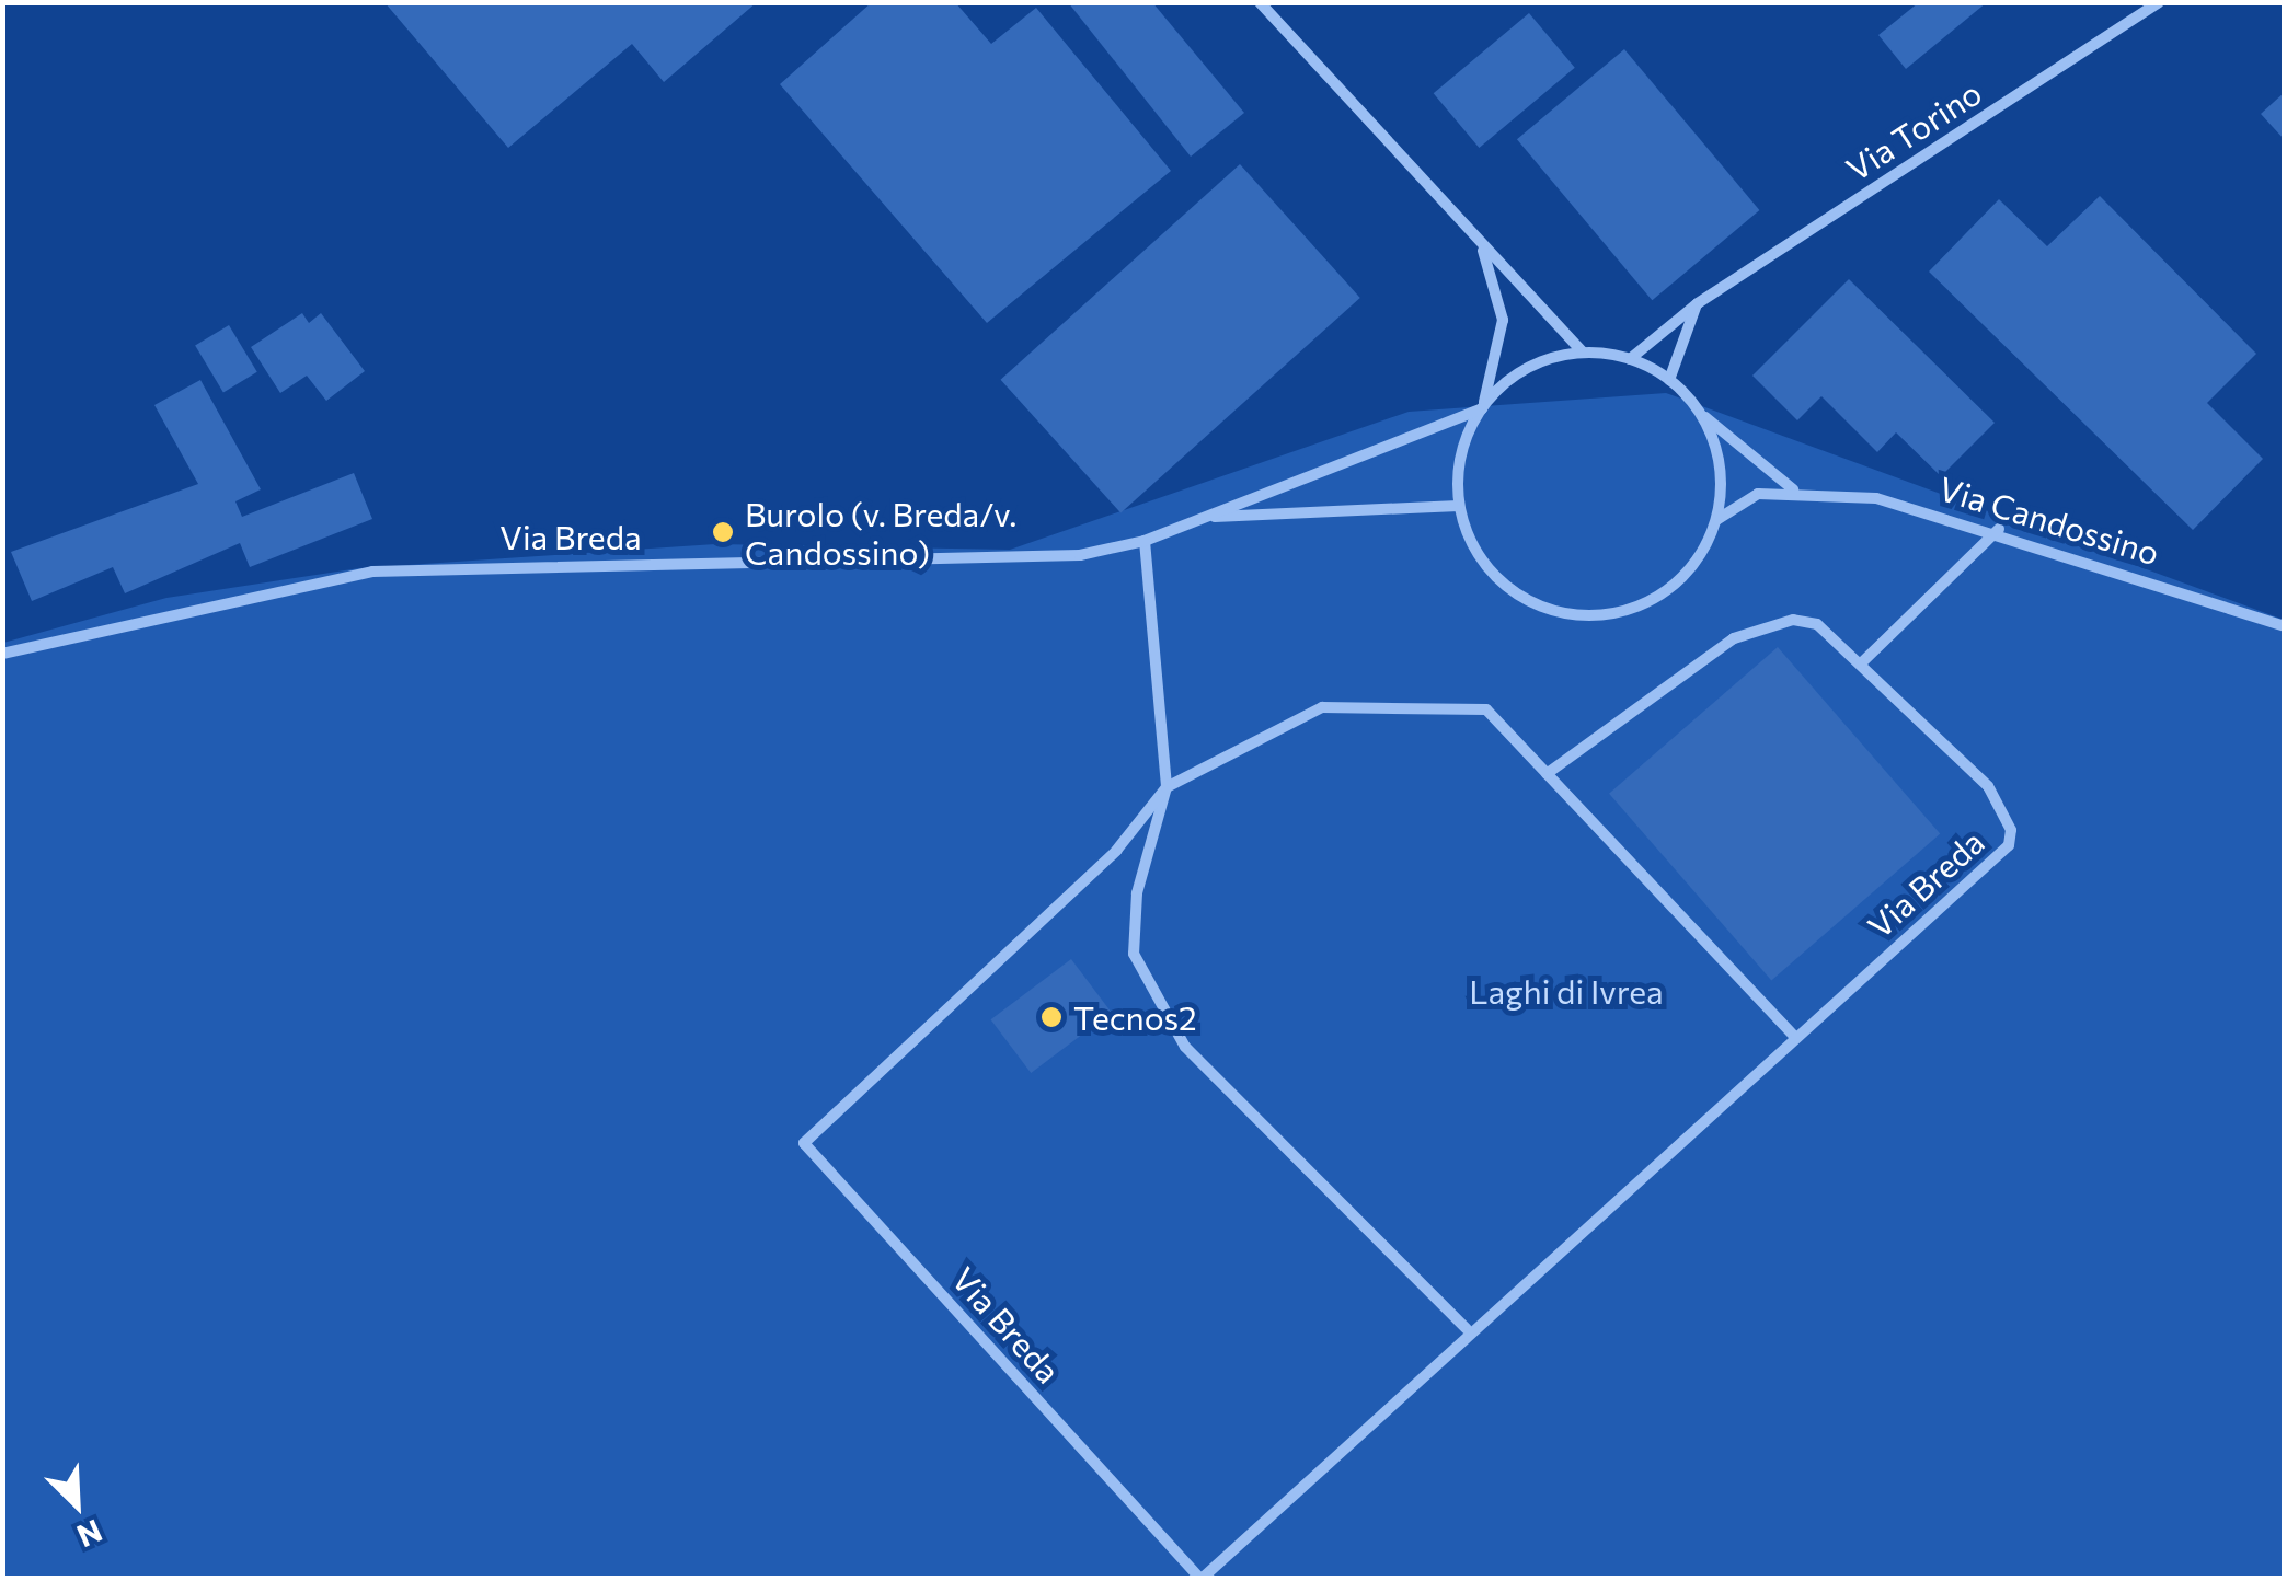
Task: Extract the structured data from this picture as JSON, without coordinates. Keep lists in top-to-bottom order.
{
  "streets": {
    "street": ["Via Torino", "Via Candossino", "Via Breda"]
  },
  "crossings": [
    ["Via Torino", "Via Candossino"],
    ["Via Torino", "Via Breda"],
    ["Via Candossino", "Via Breda"]
  ],
  "parks": ["Laghi di Ivrea"],
  "places": ["Burolo (v. Breda/v. Candossino)", "Tecnos2"],
  "north": "bottom right"
}
